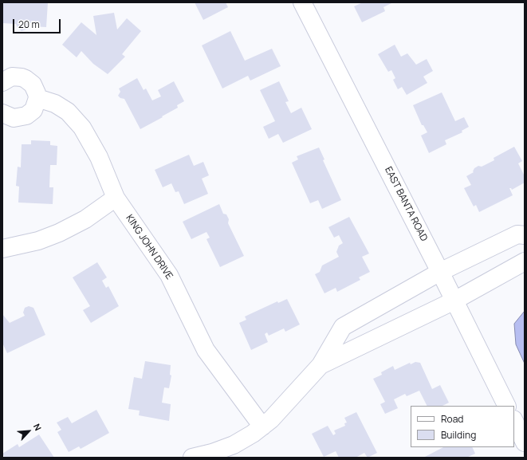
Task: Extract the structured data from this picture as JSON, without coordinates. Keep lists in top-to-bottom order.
{
  "streets": {
    "street": ["EAST BANTA ROAD", "KING JOHN DRIVE"]
  },
  "legend": ["Road", "Building"],
  "scale_bar": "20 m",
  "north": "top right"
}
